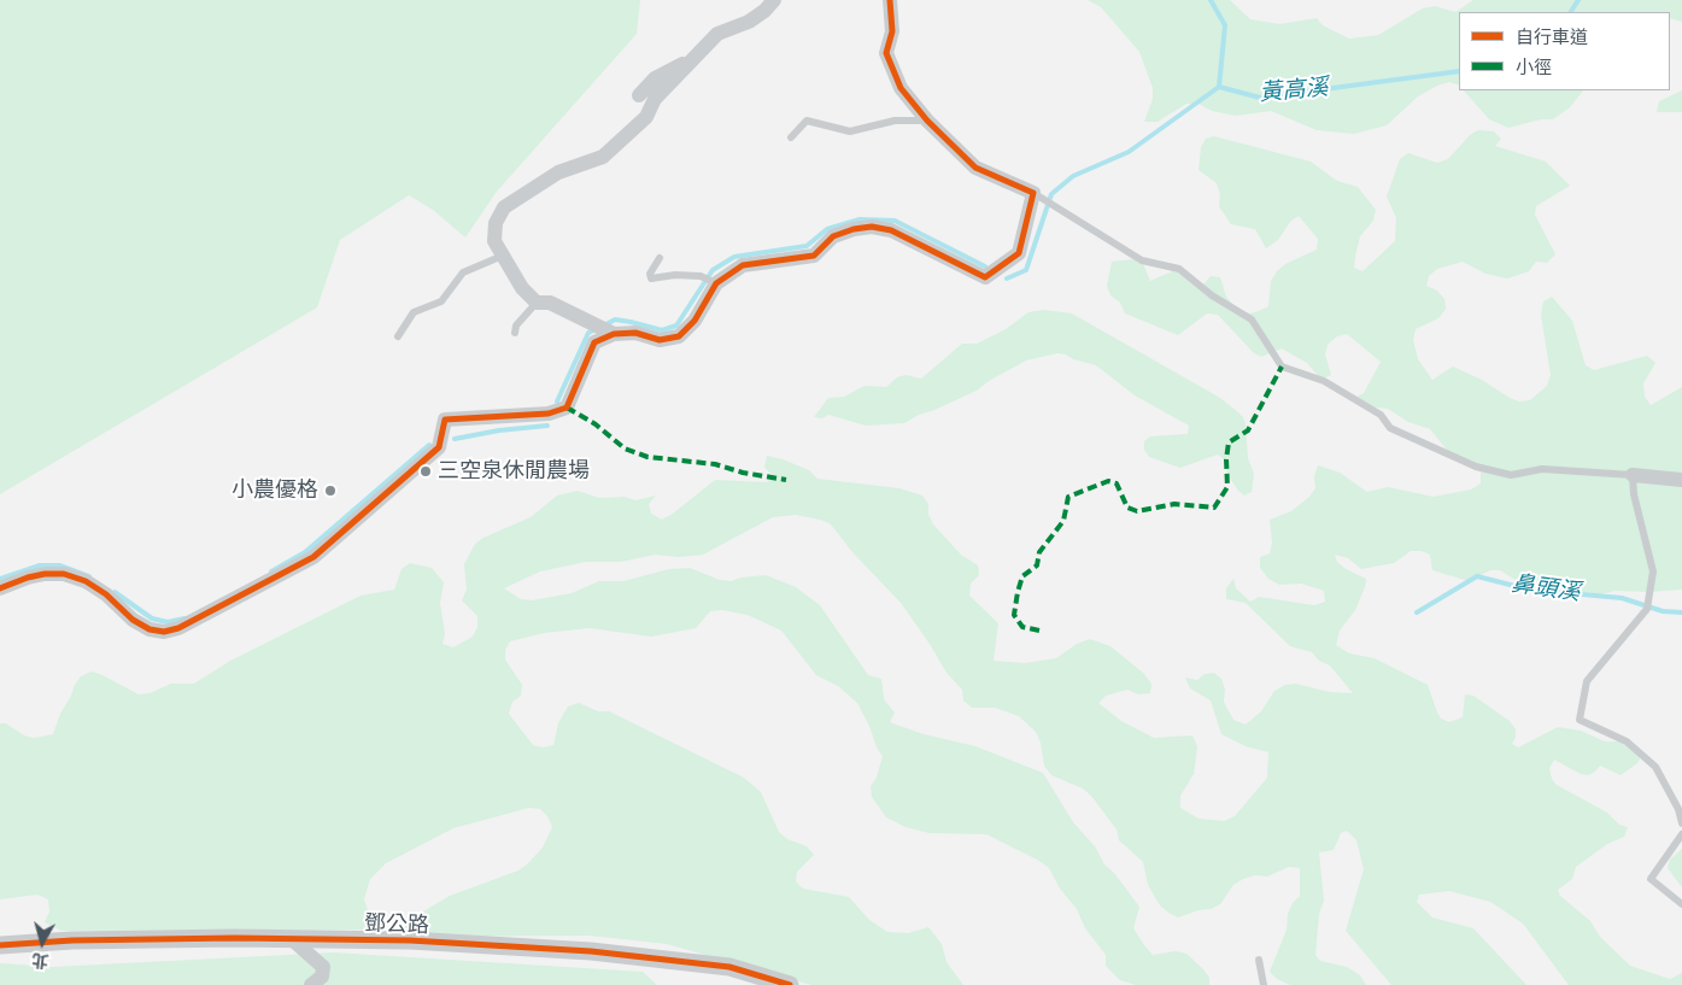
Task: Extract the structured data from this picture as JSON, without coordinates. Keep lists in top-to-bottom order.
{
  "streets": {
    "street": ["鄧公路"]
  },
  "water": ["黃高溪", "鼻頭溪"],
  "places": ["三空泉休閒農場", "小農優格"],
  "legend": ["自行車道", "小徑"],
  "north": "bottom"
}
